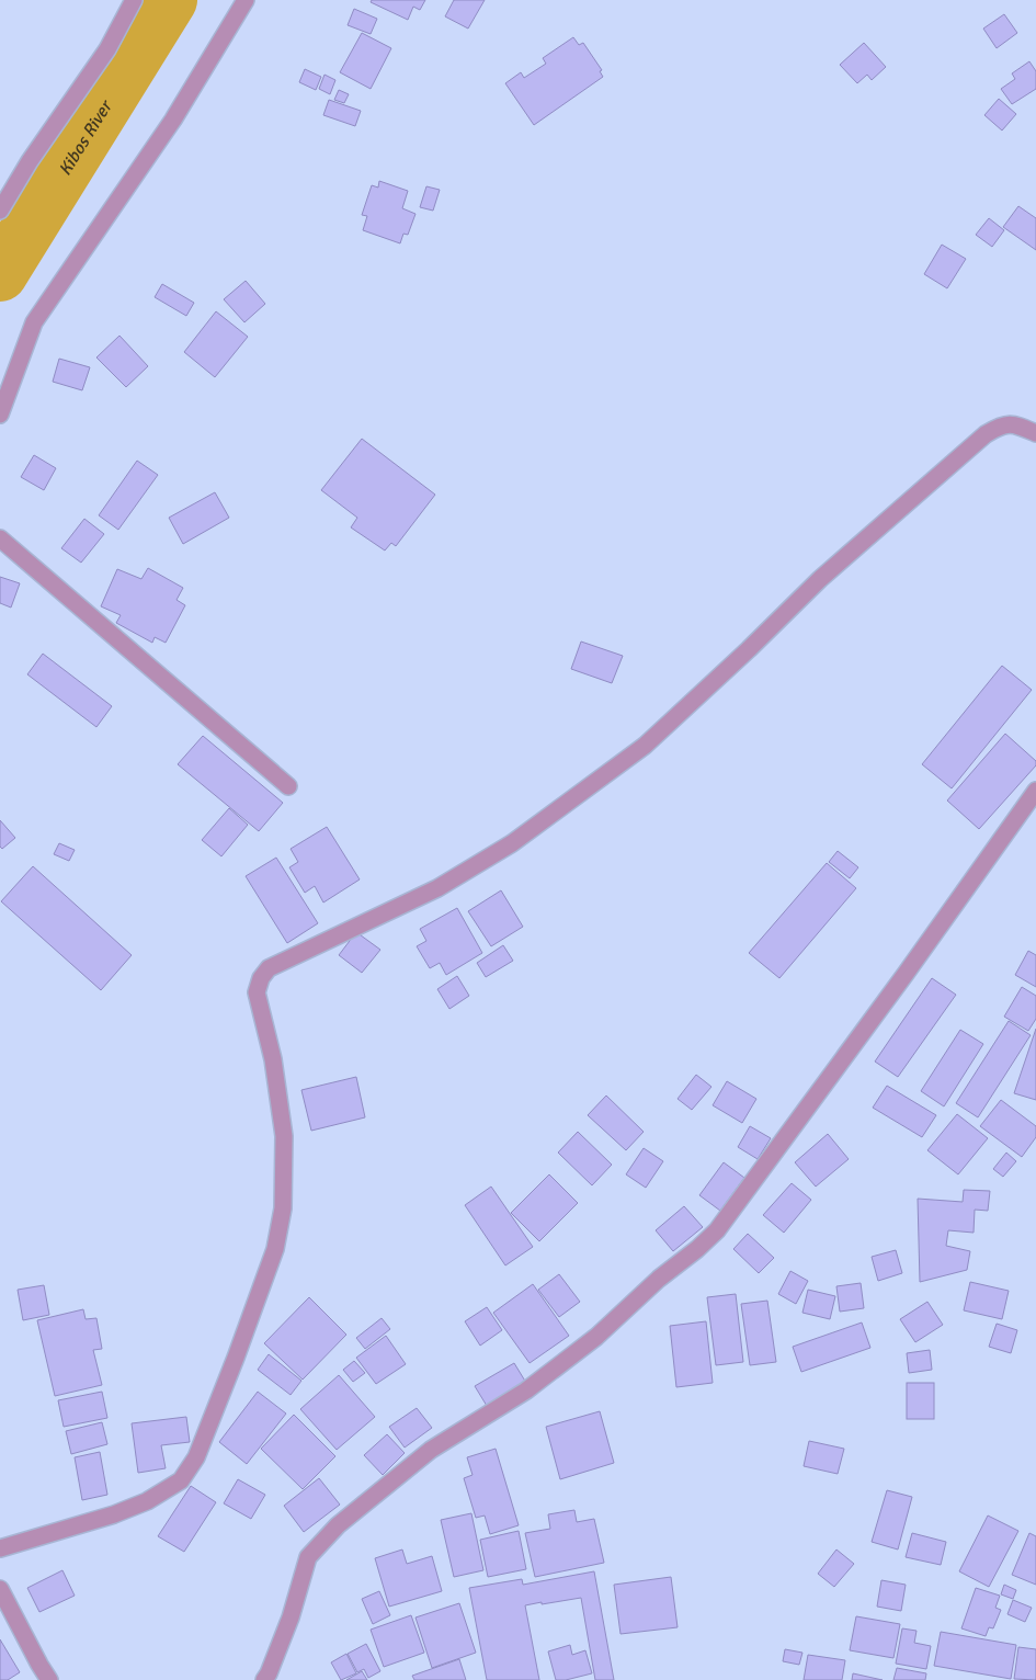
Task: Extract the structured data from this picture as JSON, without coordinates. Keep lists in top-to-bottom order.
{
  "water": ["Kibos River"]
}
